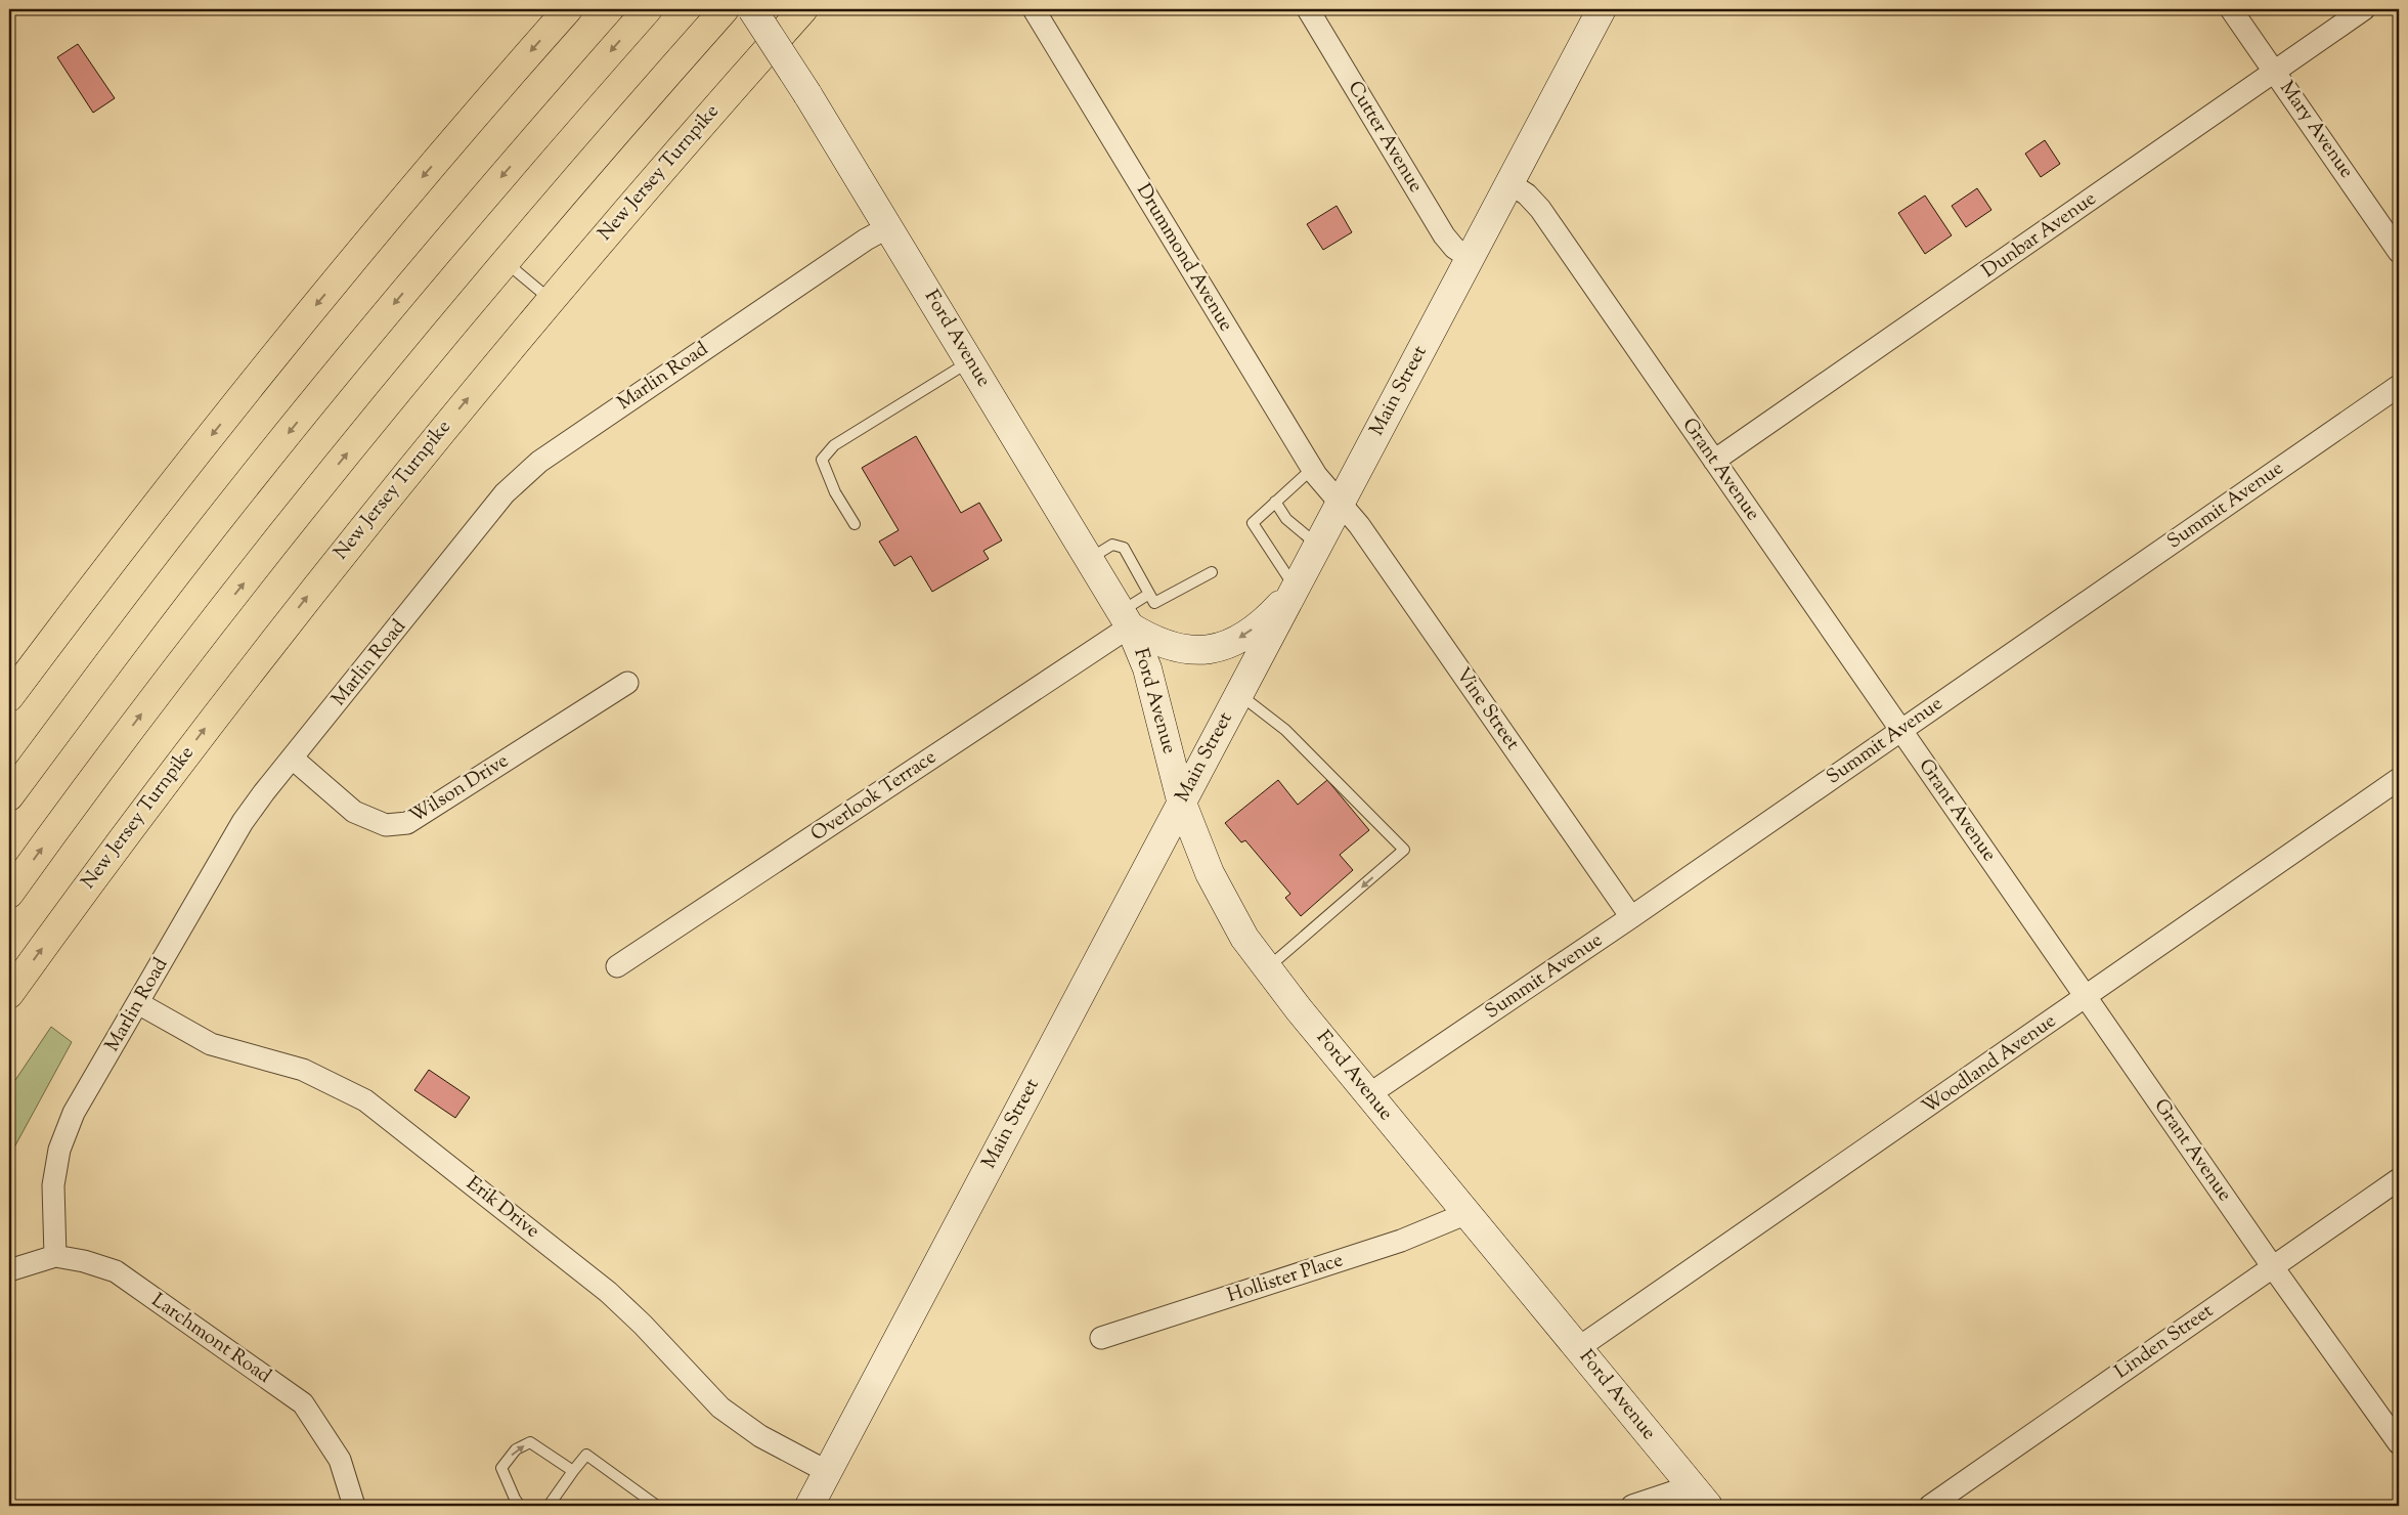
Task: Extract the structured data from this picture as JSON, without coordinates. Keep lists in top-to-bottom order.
{
  "streets": {
    "highway": ["New Jersey Turnpike"],
    "main road": ["Ford Avenue", "Main Street"],
    "street": [
      "Mary Avenue",
      "Cutter Avenue",
      "Dunbar Avenue",
      "Drummond Avenue",
      "Marlin Road",
      "Grant Avenue",
      "Summit Avenue",
      "Vine Street",
      "Wilson Drive",
      "Overlook Terrace",
      "Woodland Avenue",
      "Erik Drive",
      "Hollister Place",
      "Larchmont Road",
      "Linden Street"
    ]
  },
  "crossings": [
    ["Mary Avenue", "Dunbar Avenue"],
    ["Cutter Avenue", "Main Street"],
    ["Dunbar Avenue", "Grant Avenue"],
    ["Drummond Avenue", "Main Street"],
    ["Drummond Avenue", "Vine Street"],
    ["Ford Avenue", "Marlin Road"],
    ["Ford Avenue", "Main Street"],
    ["Ford Avenue", "Summit Avenue"],
    ["Ford Avenue", "Overlook Terrace"],
    ["Ford Avenue", "Woodland Avenue"],
    ["Ford Avenue", "Hollister Place"],
    ["Marlin Road", "Wilson Drive"],
    ["Marlin Road", "Erik Drive"],
    ["Marlin Road", "Larchmont Road"],
    ["Main Street", "Grant Avenue"],
    ["Main Street", "Vine Street"],
    ["Main Street", "Erik Drive"],
    ["Grant Avenue", "Summit Avenue"],
    ["Grant Avenue", "Woodland Avenue"],
    ["Grant Avenue", "Linden Street"],
    ["Summit Avenue", "Vine Street"]
  ]
}
